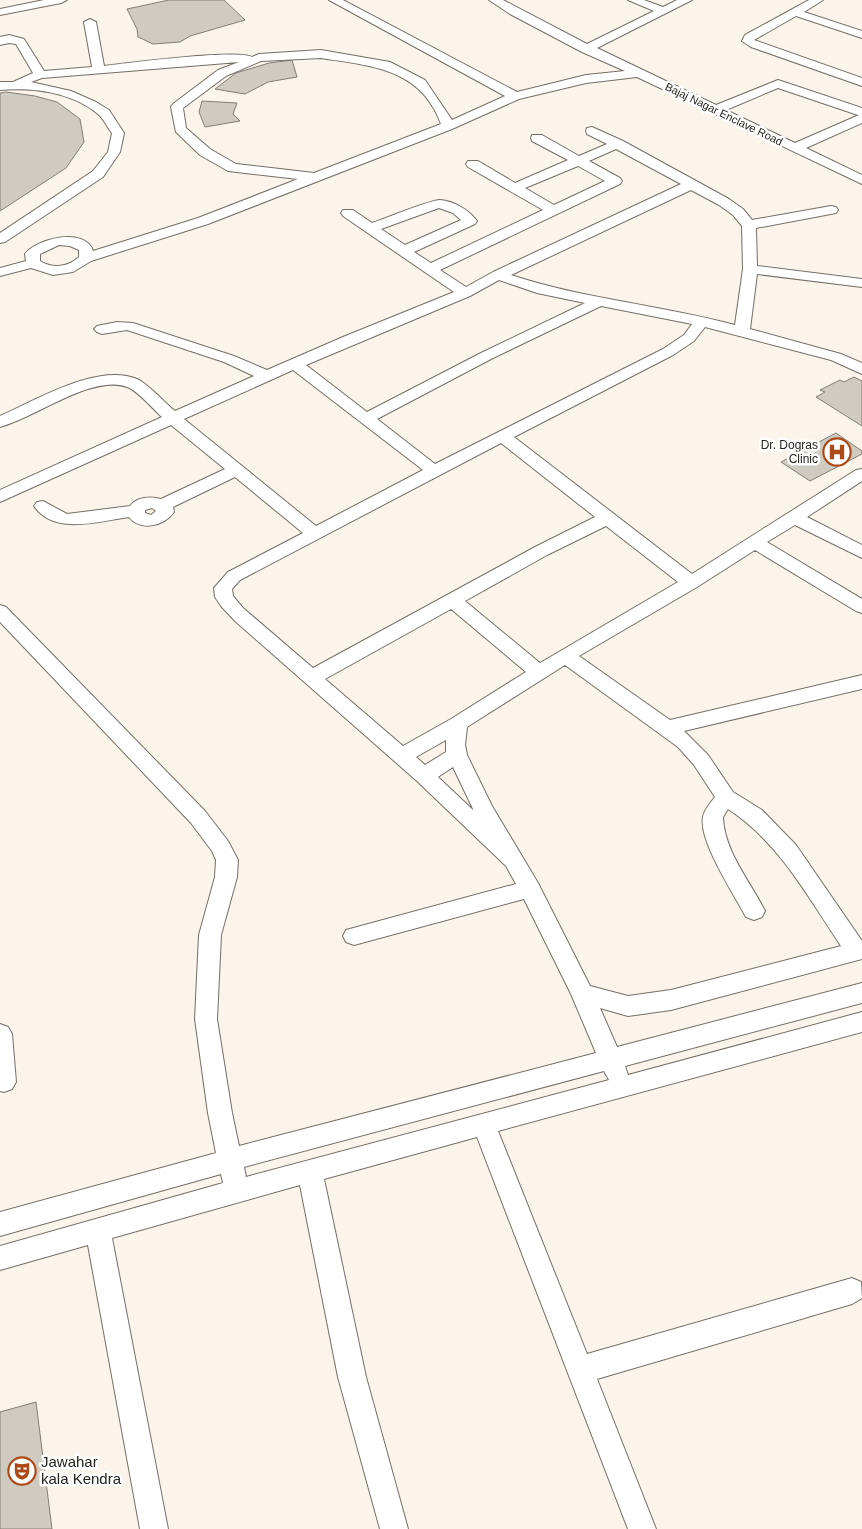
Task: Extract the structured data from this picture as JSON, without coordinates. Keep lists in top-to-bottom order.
{
  "streets": {
    "street": ["Bajaj Nagar Enclave Road"]
  },
  "places": {
    "hospital": ["Dr. Dogras Clinic"],
    "theatre": ["Jawahar kala Kendra"]
  }
}
